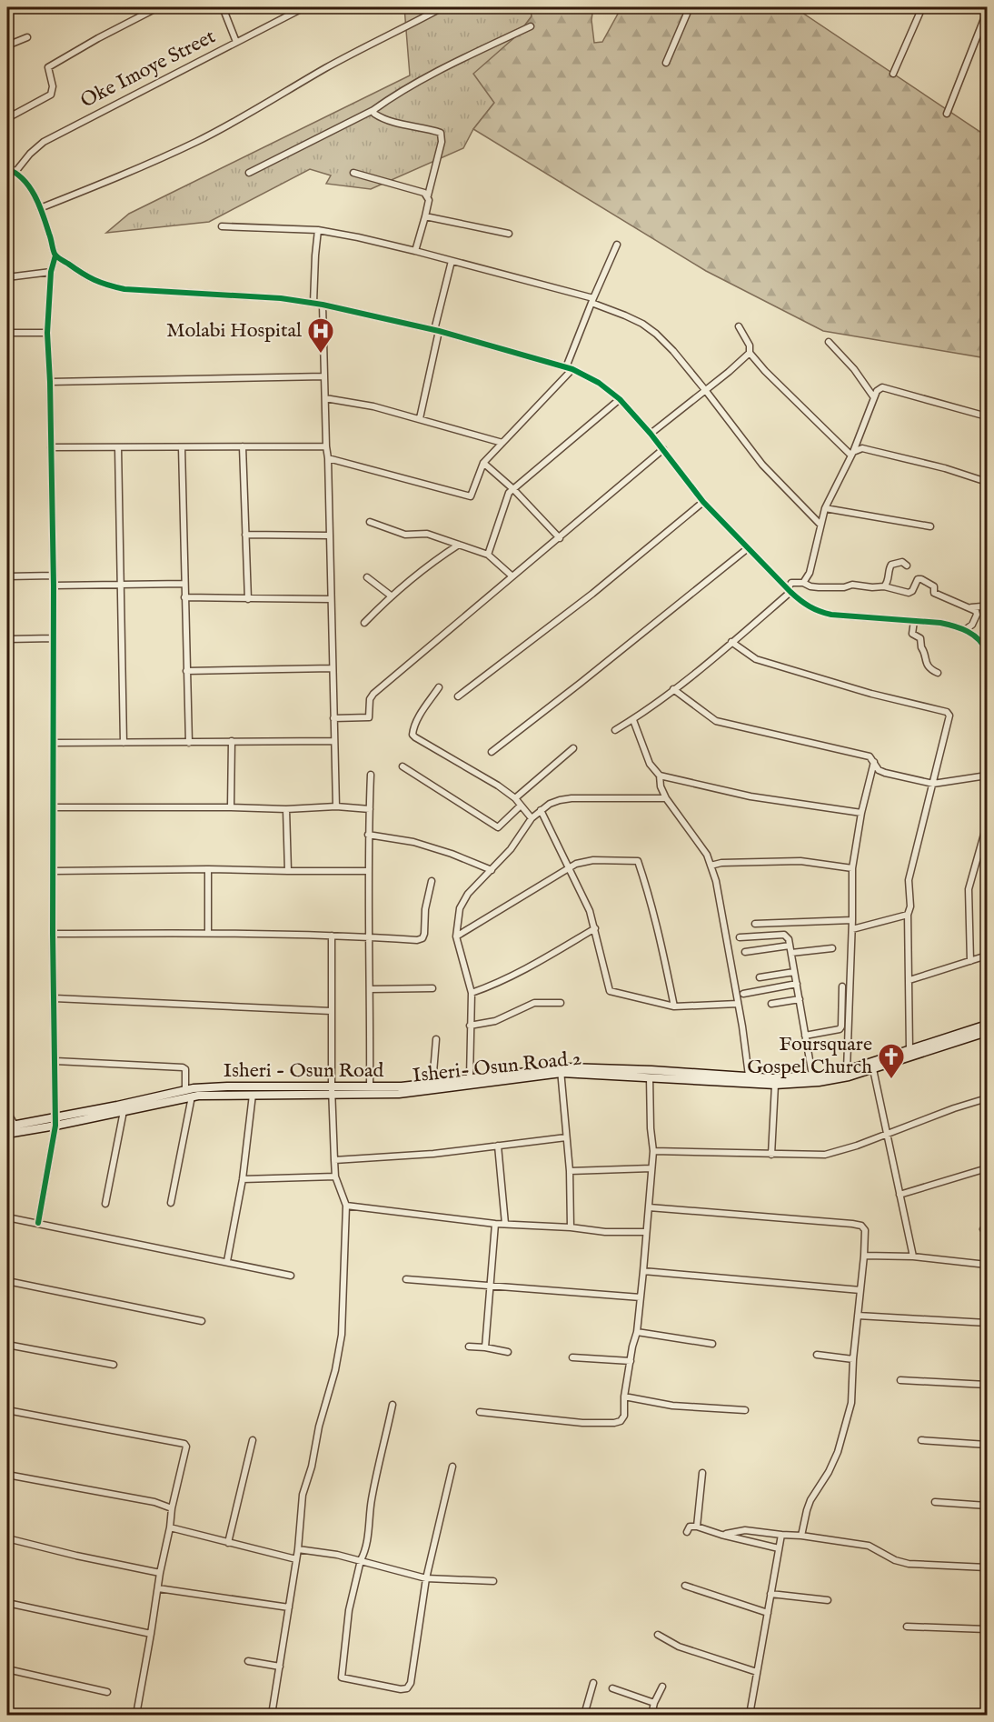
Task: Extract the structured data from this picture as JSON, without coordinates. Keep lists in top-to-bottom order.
{
  "streets": {
    "main road": ["Isheri- Osun Road 2", "Isheri - Osun Road"],
    "street": ["Oke Imoye Street"]
  },
  "crossings": [
    ["Isheri- Osun Road 2", "Isheri - Osun Road"]
  ],
  "places": {
    "hospital": ["Molabi Hospital"],
    "church": ["Foursquare Gospel Church"]
  }
}
